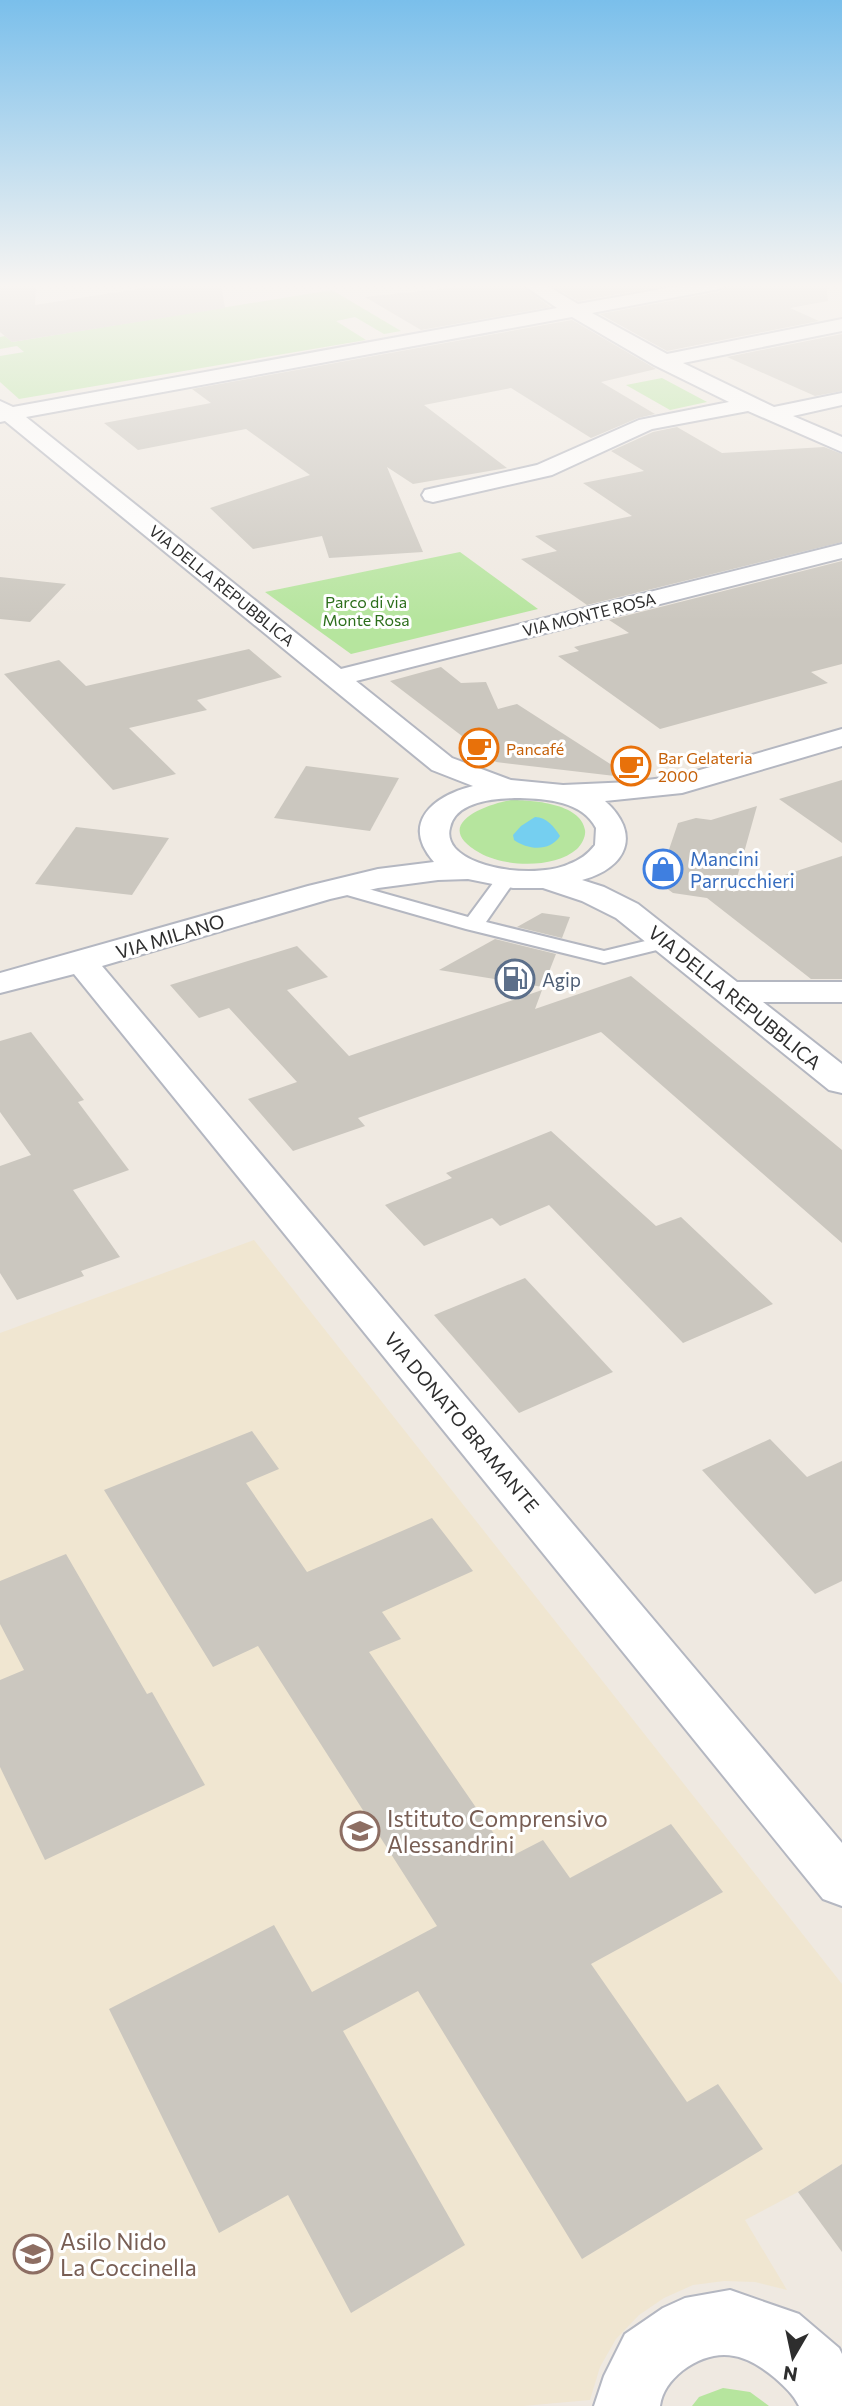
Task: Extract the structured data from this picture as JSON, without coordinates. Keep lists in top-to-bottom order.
{
  "streets": {
    "street": [
      "VIA DELLA REPUBBLICA",
      "VIA MONTE ROSA",
      "VIA MILANO",
      "VIA DONATO BRAMANTE"
    ]
  },
  "crossings": [
    ["VIA DELLA REPUBBLICA", "VIA MONTE ROSA"],
    ["VIA MILANO", "VIA DONATO BRAMANTE"]
  ],
  "parks": ["Parco di via Monte Rosa"],
  "places": {
    "cafe": ["Pancafé", "Bar Gelateria 2000"],
    "shop": ["Mancini Parrucchieri"],
    "fuel station": ["Agip"],
    "school or university": ["Istituto Comprensivo Alessandrini", "Asilo Nido La Coccinella"]
  },
  "north": "bottom"
}
